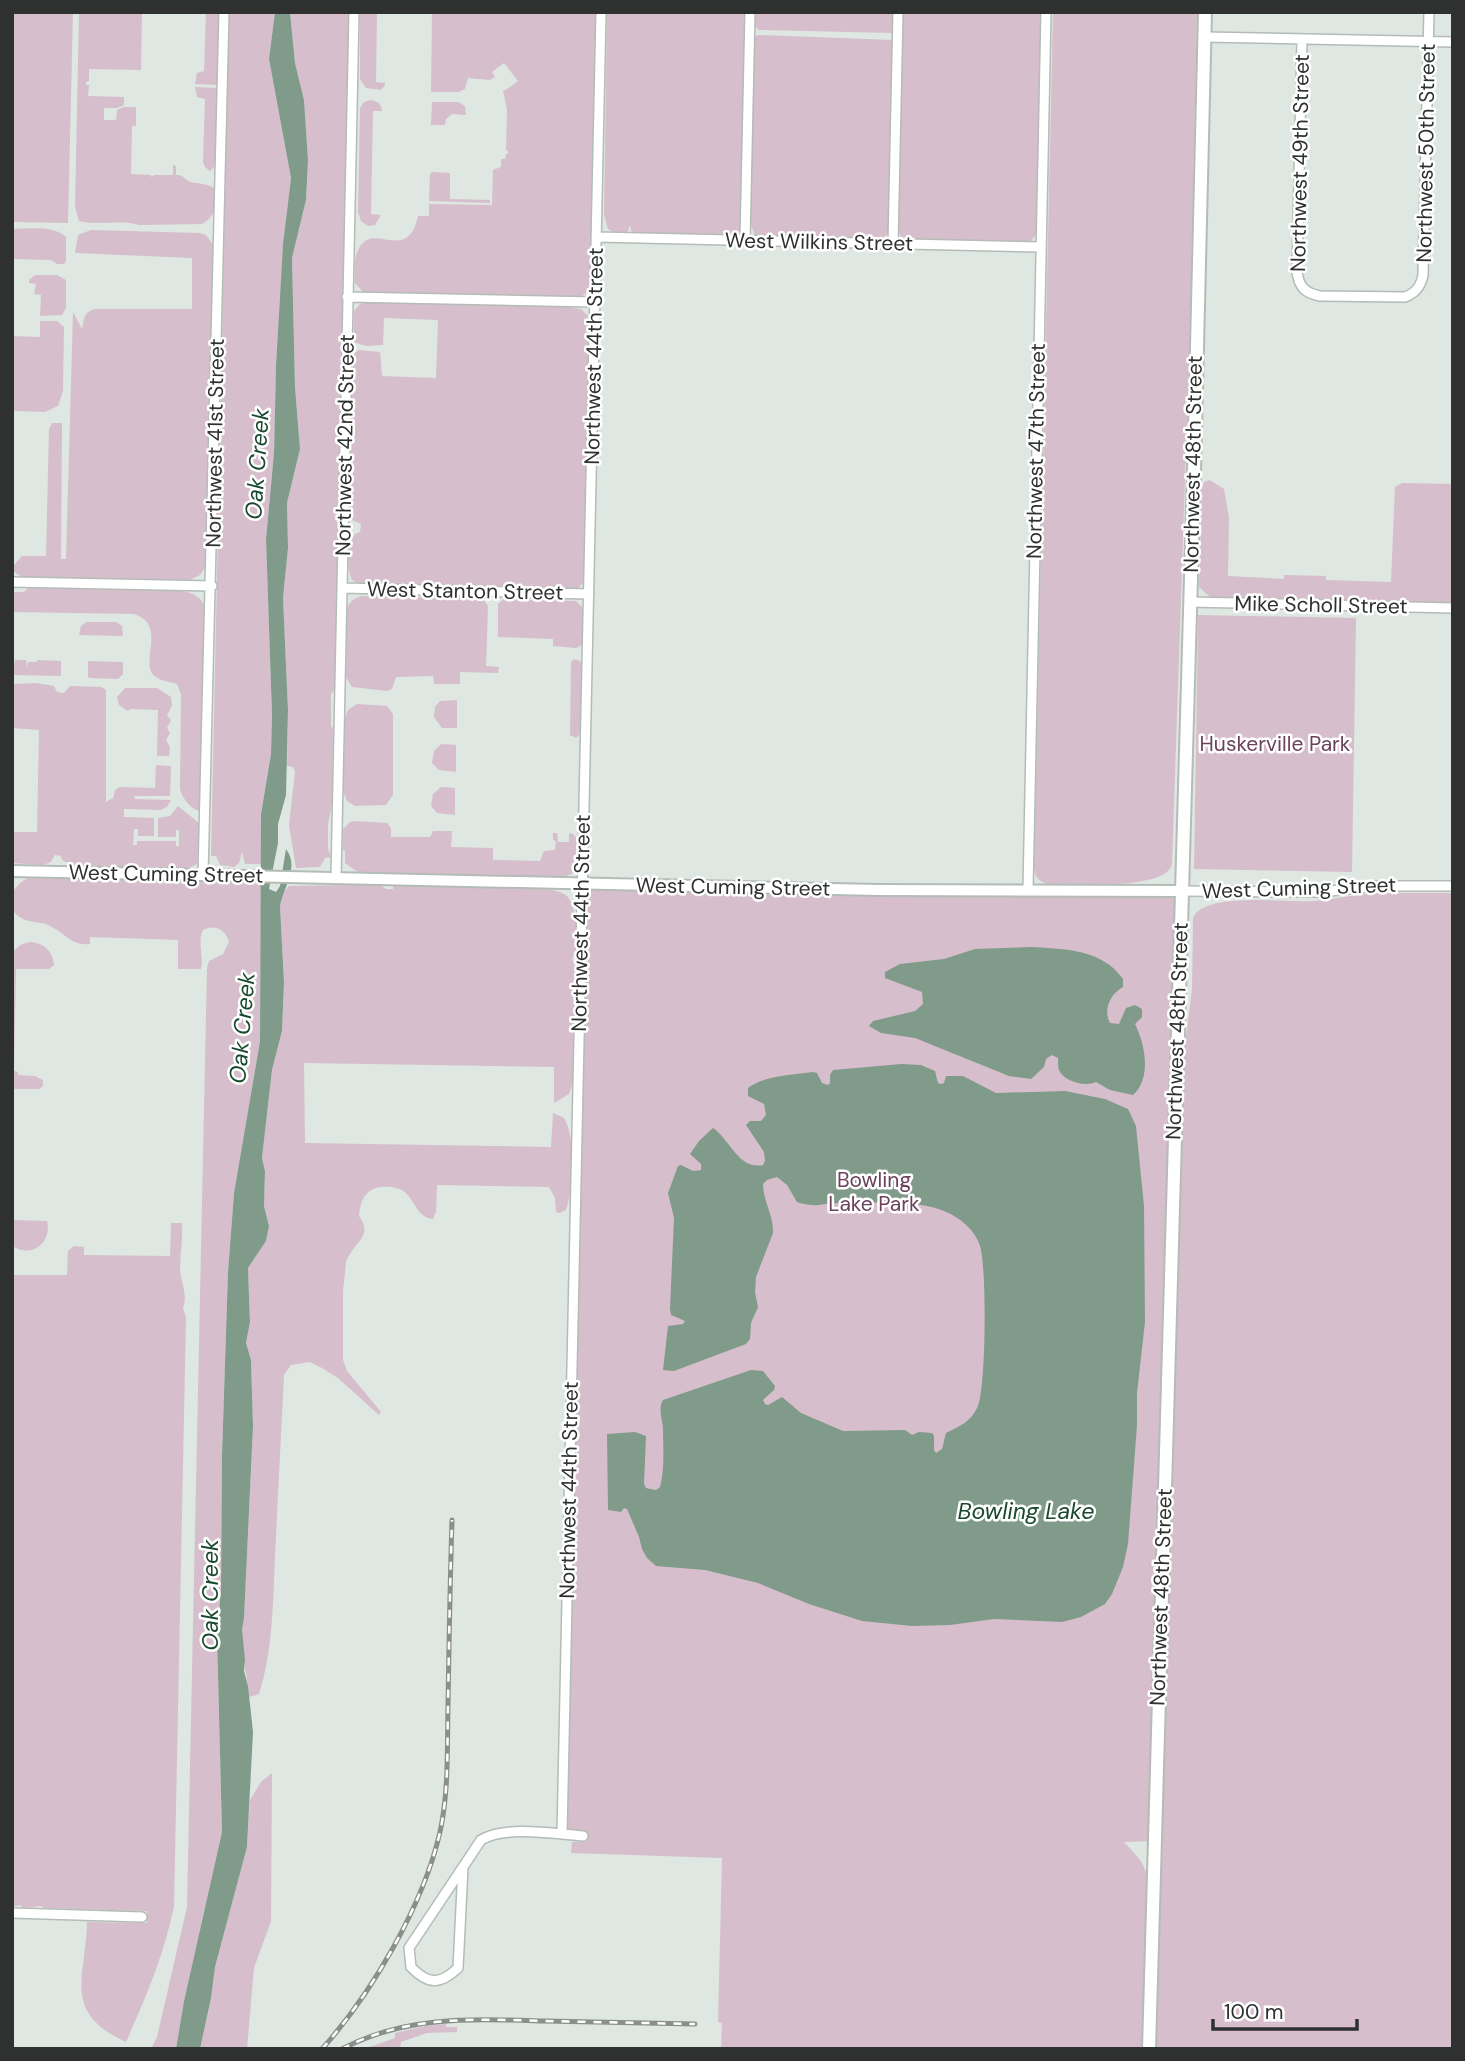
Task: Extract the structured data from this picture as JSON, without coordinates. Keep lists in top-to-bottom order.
{
  "streets": {
    "main road": ["Northwest 48th Street"],
    "street": [
      "Northwest 50th Street",
      "Northwest 49th Street",
      "West Wilkins Street",
      "Northwest 44th Street",
      "Northwest 41st Street",
      "Northwest 42nd Street",
      "Northwest 47th Street",
      "West Stanton Street",
      "Mike Scholl Street",
      "West Cuming Street"
    ]
  },
  "crossings": [
    ["Northwest 50th Street", "Northwest 49th Street"],
    ["West Wilkins Street", "Northwest 44th Street"],
    ["West Wilkins Street", "Northwest 47th Street"],
    ["Northwest 44th Street", "West Stanton Street"],
    ["Northwest 44th Street", "West Cuming Street"],
    ["Northwest 41st Street", "West Cuming Street"],
    ["Northwest 42nd Street", "West Stanton Street"],
    ["Northwest 42nd Street", "West Cuming Street"],
    ["Northwest 47th Street", "West Cuming Street"],
    ["Northwest 48th Street", "Mike Scholl Street"],
    ["Northwest 48th Street", "West Cuming Street"]
  ],
  "water": ["Oak Creek", "Bowling Lake"],
  "parks": ["Huskerville Park", "Bowling Lake Park"],
  "scale_bar": "100 m"
}
